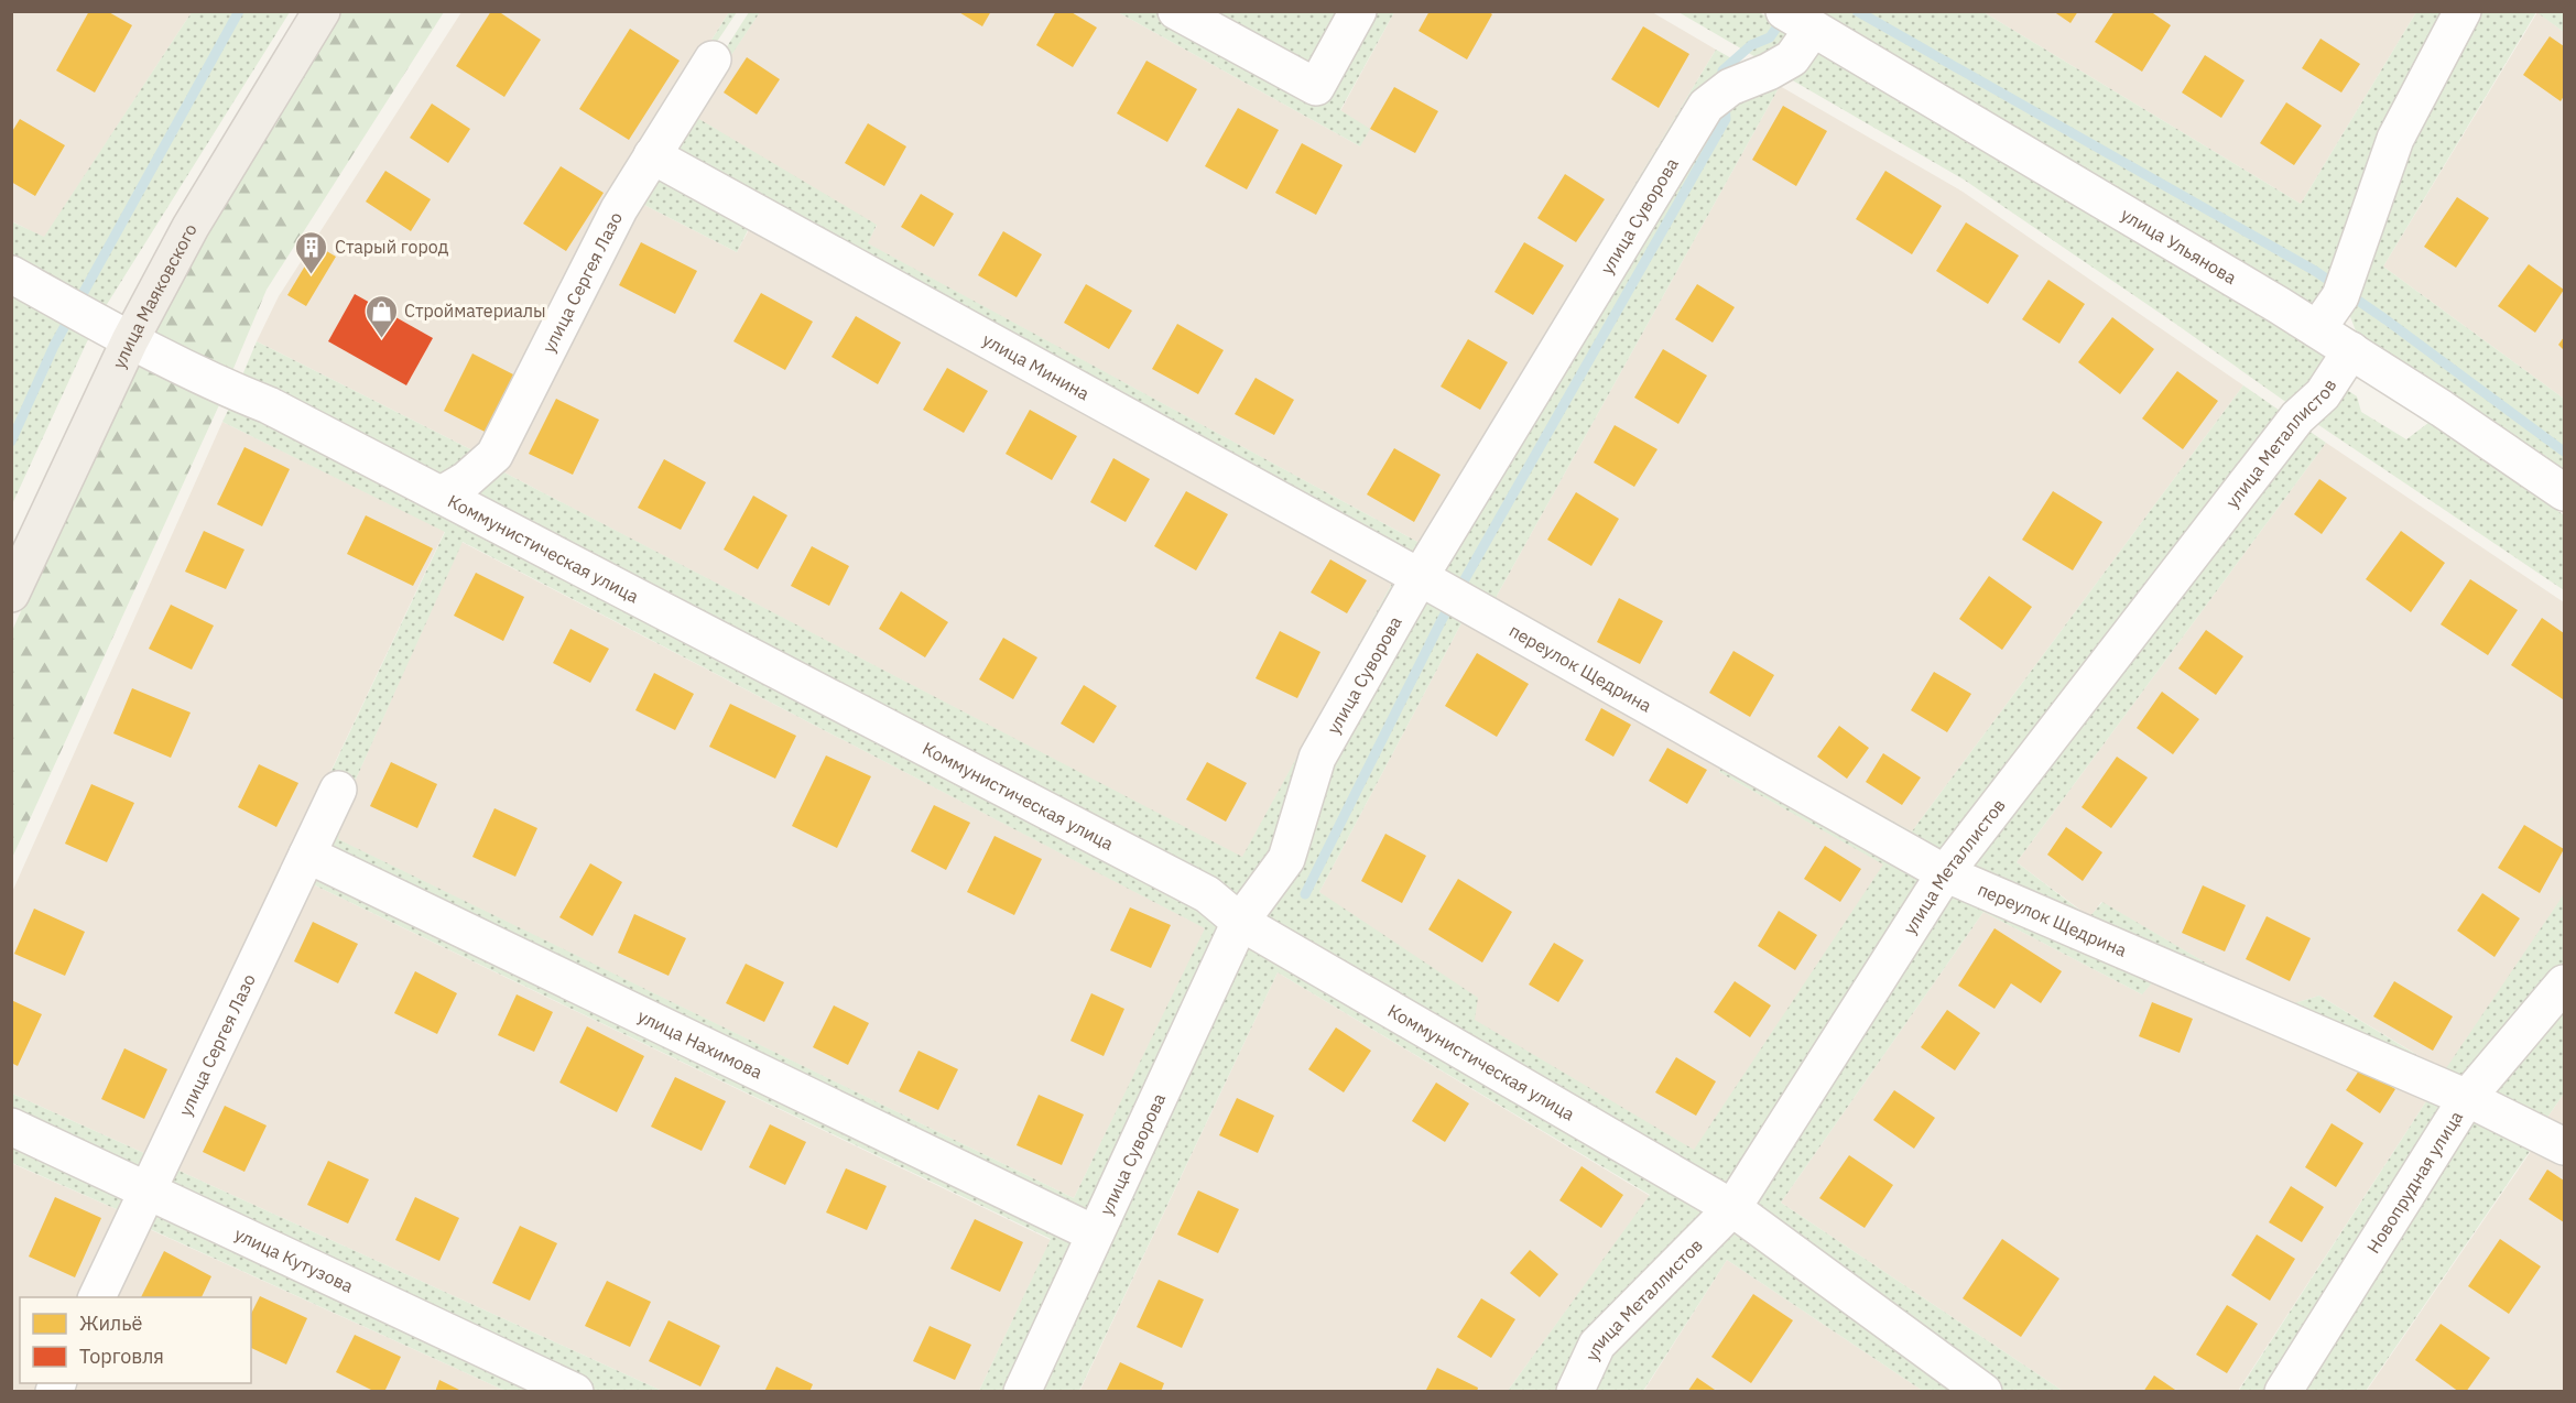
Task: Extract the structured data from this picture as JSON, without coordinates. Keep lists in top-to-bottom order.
{
  "streets": {
    "main road": ["улица Маяковского"],
    "street": [
      "улица Суворова",
      "улица Ульянова",
      "улица Сергея Лазо",
      "улица Минина",
      "улица Металлистов",
      "Коммунистическая улица",
      "переулок Щедрина",
      "улица Нахимова",
      "Новопрудная улица",
      "улица Кутузова"
    ]
  },
  "crossings": [
    ["улица Суворова", "улица Ульянова"],
    ["улица Суворова", "улица Минина"],
    ["улица Суворова", "Коммунистическая улица"],
    ["улица Суворова", "переулок Щедрина"],
    ["улица Суворова", "улица Нахимова"],
    ["улица Ульянова", "улица Металлистов"],
    ["улица Сергея Лазо", "улица Минина"],
    ["улица Сергея Лазо", "Коммунистическая улица"],
    ["улица Сергея Лазо", "улица Нахимова"],
    ["улица Сергея Лазо", "улица Кутузова"],
    ["улица Маяковского", "Коммунистическая улица"],
    ["улица Минина", "переулок Щедрина"],
    ["улица Металлистов", "Коммунистическая улица"],
    ["улица Металлистов", "переулок Щедрина"],
    ["переулок Щедрина", "Новопрудная улица"]
  ],
  "places": {
    "building": ["Старый город"],
    "shop": ["Стройматериалы"]
  },
  "legend": ["Жильё", "Торговля"]
}
